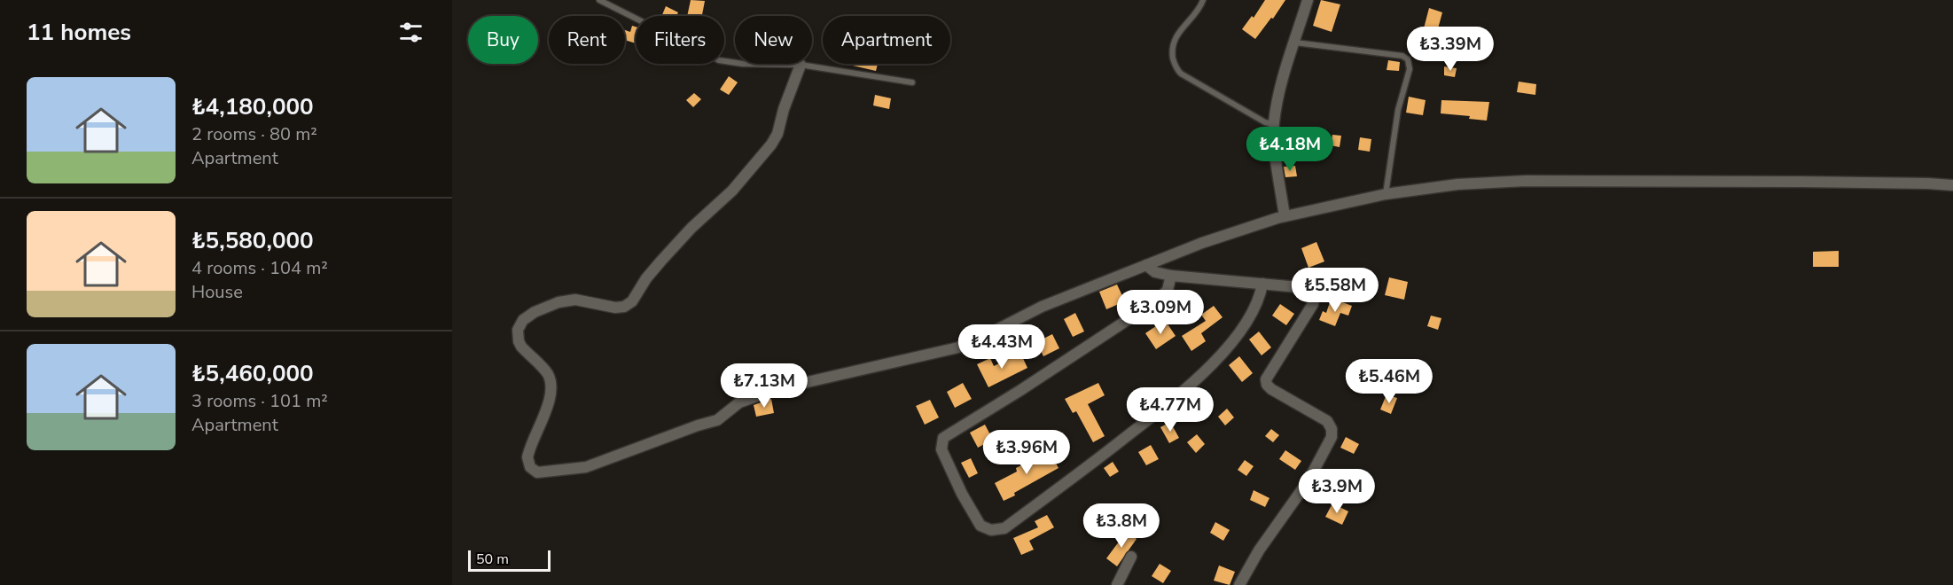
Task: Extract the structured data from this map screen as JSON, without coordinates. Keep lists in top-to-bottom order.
{
  "scale_bar": "50 m",
  "page": {
    "heading": "11 homes",
    "chip": [
      "Buy",
      "Rent",
      "Filters",
      "New",
      "Apartment"
    ],
    "price": [
      "₺3.39M",
      "₺4.18M",
      "₺5.58M",
      "₺3.09M",
      "₺4.43M",
      "₺5.46M",
      "₺7.13M",
      "₺4.77M",
      "₺3.96M",
      "₺3.9M",
      "₺3.8M"
    ],
    "list": [
      {
        "name": "₺4,180,000",
        "note": "2 rooms · 80 m² · Apartment"
      },
      {
        "name": "₺5,580,000",
        "note": "4 rooms · 104 m² · House"
      },
      {
        "name": "₺5,460,000",
        "note": "3 rooms · 101 m² · Apartment"
      }
    ],
    "scale": "50 m"
  }
}
